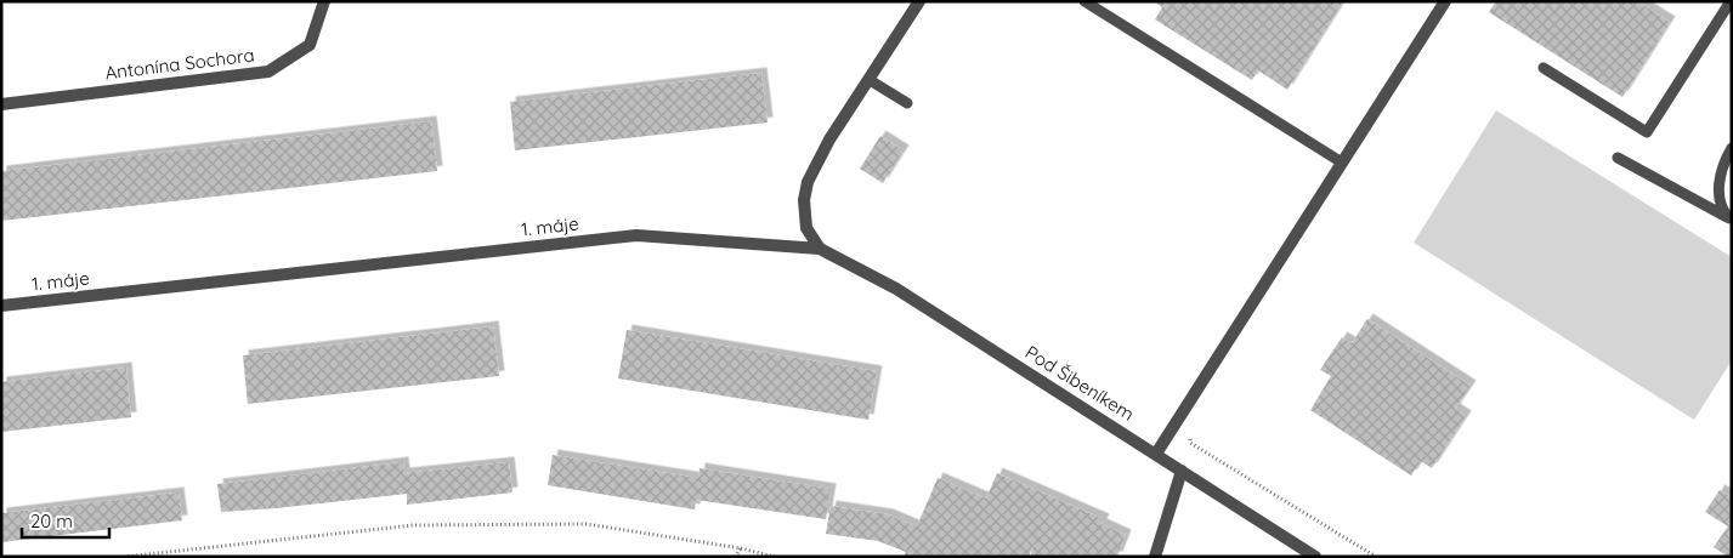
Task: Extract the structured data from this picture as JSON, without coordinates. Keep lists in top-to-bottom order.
{
  "streets": {
    "street": ["Antonína Sochora", "1. máje", "Pod Šibeníkem"]
  },
  "crossings": [
    ["1. máje", "Pod Šibeníkem"]
  ],
  "scale_bar": "20 m"
}
